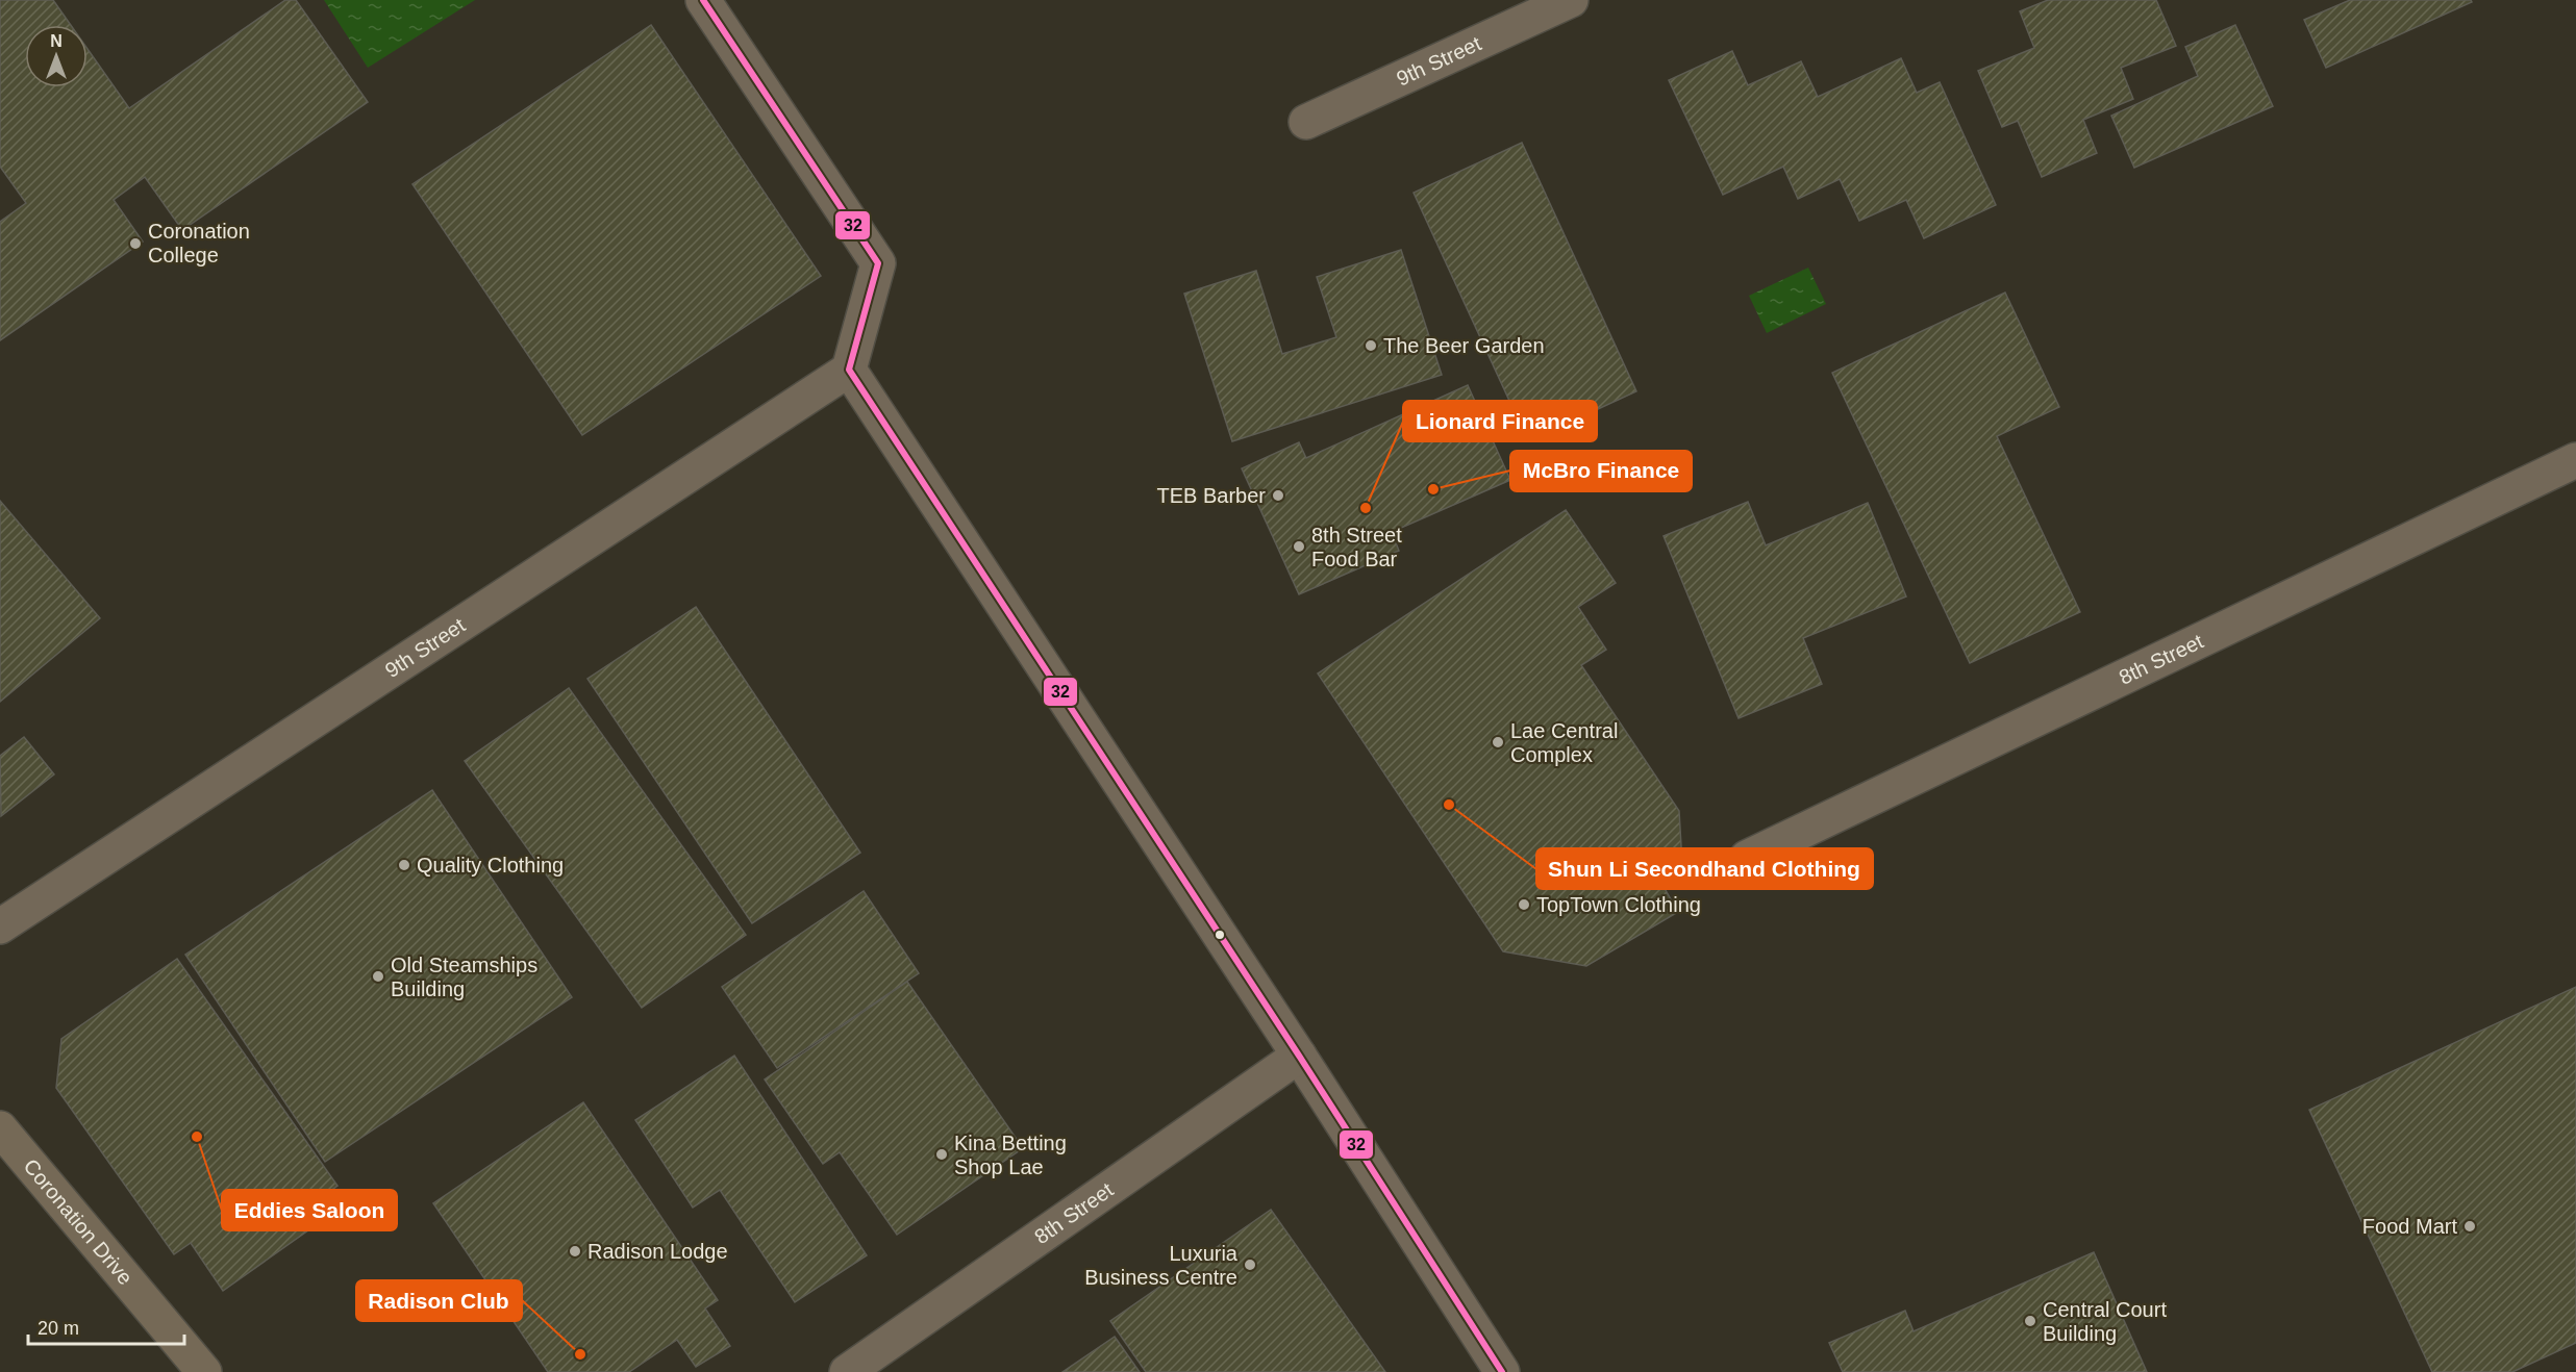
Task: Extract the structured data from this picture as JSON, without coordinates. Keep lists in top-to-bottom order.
{
  "streets": {
    "street": ["9th Street", "8th Street", "Coronation Drive"]
  },
  "places": [
    "Coronation College",
    "The Beer Garden",
    "McBro Finance",
    "TEB Barber",
    "Lionard Finance",
    "8th Street Food Bar",
    "Lae Central Complex",
    "Shun Li Secondhand Clothing",
    "Quality Clothing",
    "TopTown Clothing",
    "Old Steamships Building",
    "Eddies Saloon",
    "Kina Betting Shop Lae",
    "Food Mart",
    "Radison Lodge",
    "Luxuria Business Centre",
    "Central Court Building",
    "Radison Club"
  ],
  "lines": ["transit line 32"],
  "scale_bar": "20 m",
  "north": "top"
}
